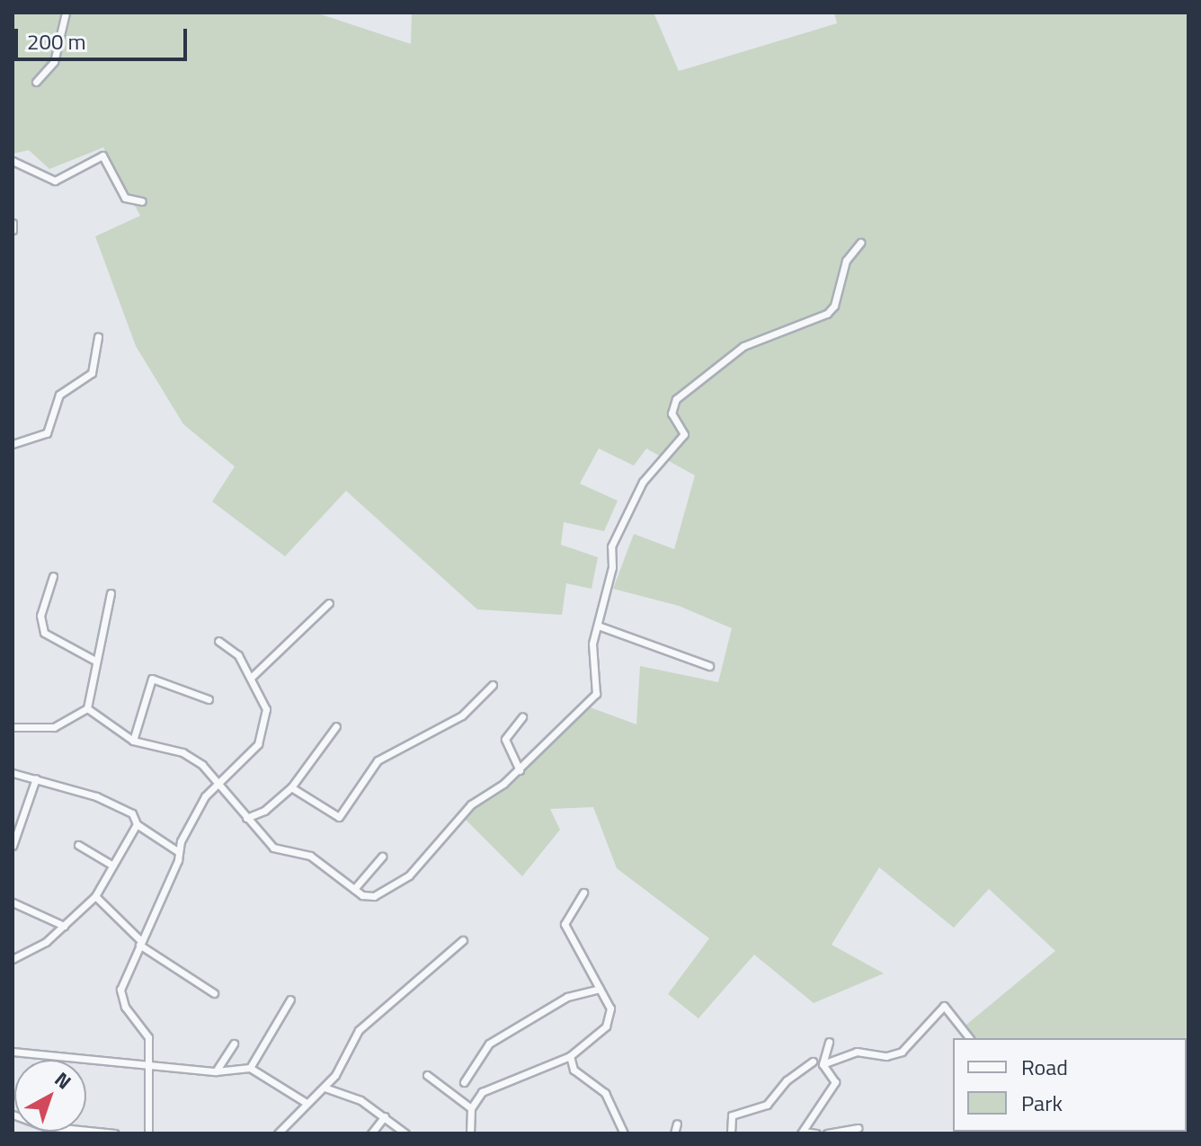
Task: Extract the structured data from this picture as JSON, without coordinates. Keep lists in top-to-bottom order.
{
  "legend": ["Road", "Park"],
  "scale_bar": "200 m",
  "north": "top right"
}
